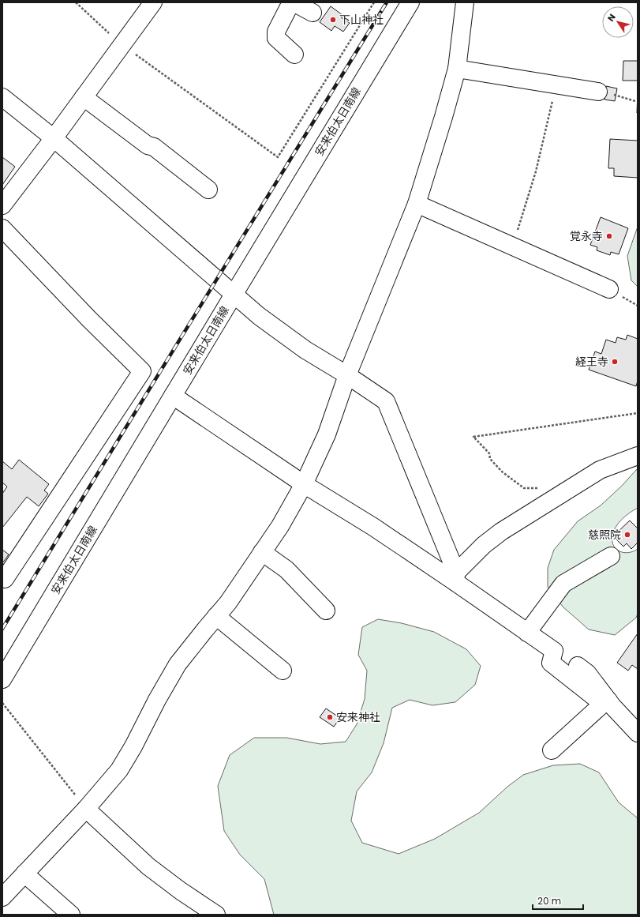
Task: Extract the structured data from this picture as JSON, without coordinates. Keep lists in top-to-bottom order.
{
  "streets": {
    "street": ["安来伯太日南線"]
  },
  "places": [
    "下山神社",
    "覚永寺",
    "経王寺",
    "慈照院",
    "安来神社"
  ],
  "scale_bar": "20 m",
  "north": "top left"
}
